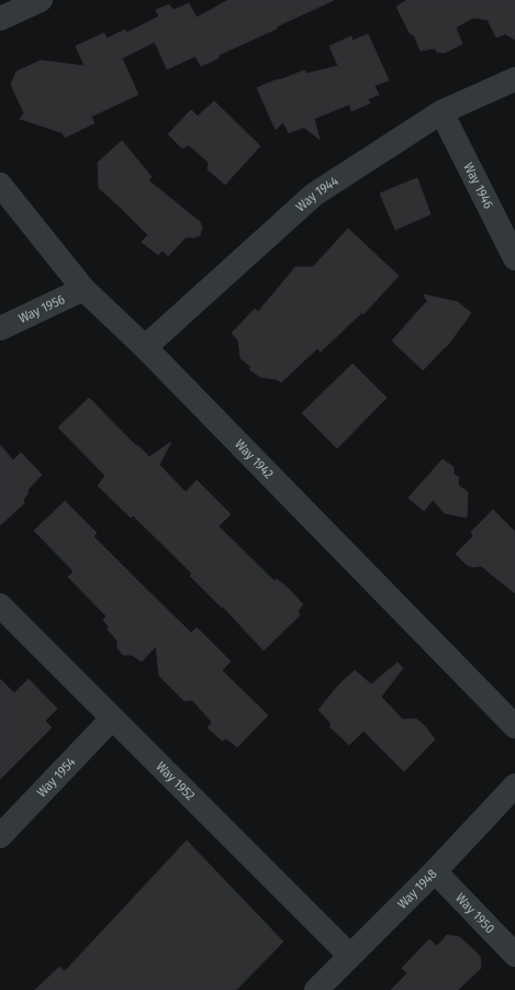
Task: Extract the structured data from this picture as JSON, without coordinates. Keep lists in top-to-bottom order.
{
  "streets": {
    "street": [
      "Way 1946",
      "Way 1944",
      "Way 1956",
      "Way 1942",
      "Way 1954",
      "Way 1952",
      "Way 1948",
      "Way 1950"
    ]
  },
  "crossings": [
    ["Way 1946", "Way 1944"],
    ["Way 1944", "Way 1942"],
    ["Way 1956", "Way 1942"],
    ["Way 1954", "Way 1952"],
    ["Way 1952", "Way 1948"],
    ["Way 1948", "Way 1950"]
  ]
}
